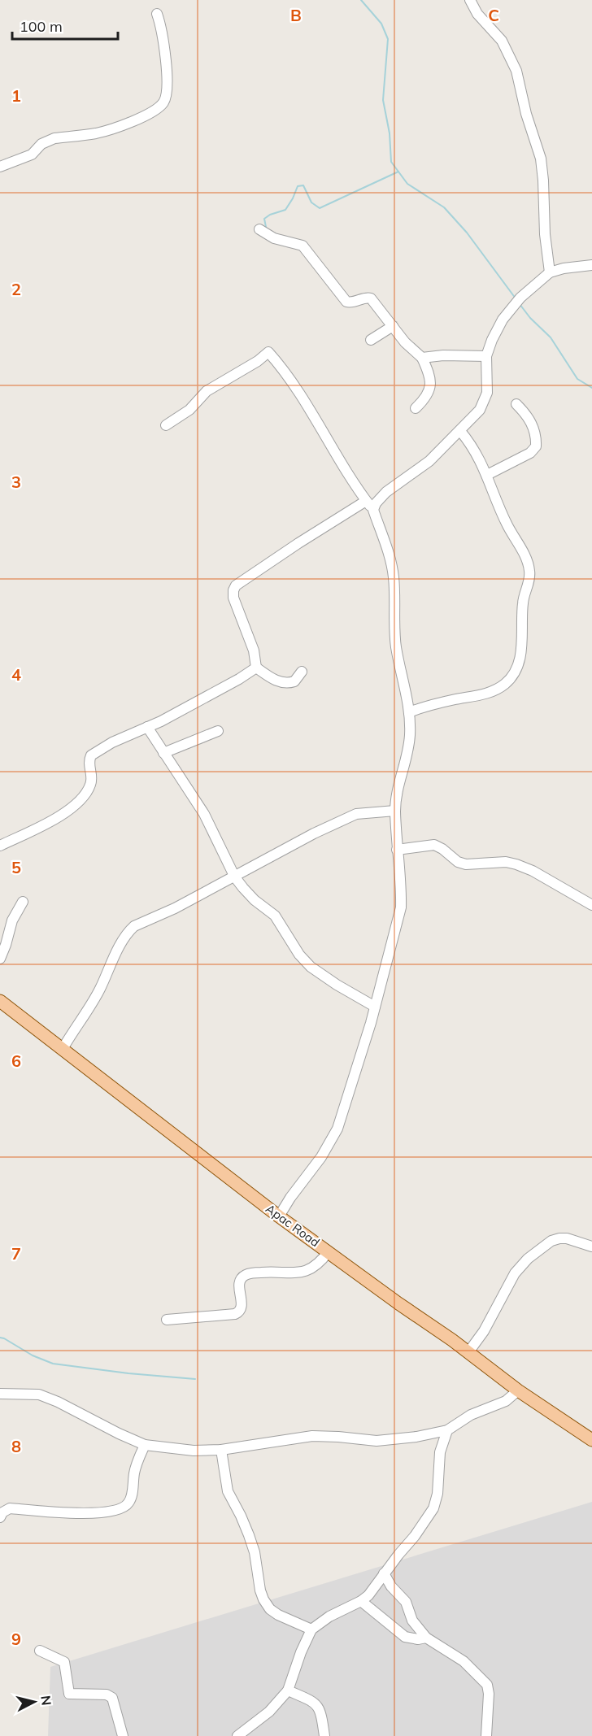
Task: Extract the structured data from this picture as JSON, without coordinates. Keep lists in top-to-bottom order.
{
  "streets": {
    "main road": ["Apac Road"]
  },
  "scale_bar": "100 m",
  "north": "right",
  "grid": {
    "columns": ["B", "C"],
    "rows": [
      "1",
      "2",
      "3",
      "4",
      "5",
      "6",
      "7",
      "8",
      "9"
    ]
  }
}
